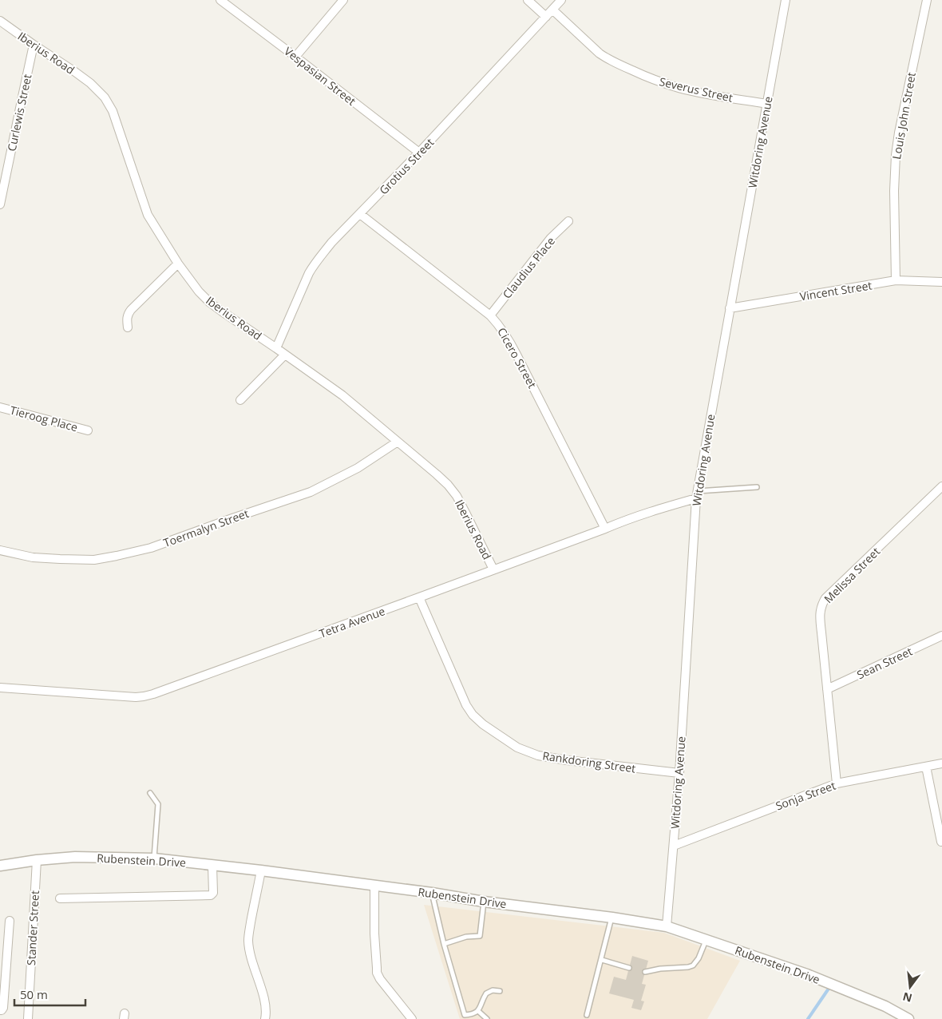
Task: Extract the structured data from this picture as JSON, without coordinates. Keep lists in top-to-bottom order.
{
  "streets": {
    "street": [
      "Iberius Road",
      "Vespasian Street",
      "Severus Street",
      "Curlewis Street",
      "Louis John Street",
      "Witdoring Avenue",
      "Grotius Street",
      "Claudius Place",
      "Vincent Street",
      "Cicero Street",
      "Tieroog Place",
      "Toermalyn Street",
      "Melissa Street",
      "Tetra Avenue",
      "Sean Street",
      "Rankdoring Street",
      "Sonja Street",
      "Rubenstein Drive",
      "Stander Street"
    ]
  },
  "crossings": [
    ["Iberius Road", "Curlewis Street"],
    ["Iberius Road", "Grotius Street"],
    ["Iberius Road", "Toermalyn Street"],
    ["Iberius Road", "Tetra Avenue"],
    ["Vespasian Street", "Grotius Street"],
    ["Severus Street", "Witdoring Avenue"],
    ["Severus Street", "Grotius Street"],
    ["Louis John Street", "Vincent Street"],
    ["Witdoring Avenue", "Vincent Street"],
    ["Witdoring Avenue", "Tetra Avenue"],
    ["Witdoring Avenue", "Rankdoring Street"],
    ["Witdoring Avenue", "Sonja Street"],
    ["Witdoring Avenue", "Rubenstein Drive"],
    ["Grotius Street", "Cicero Street"],
    ["Claudius Place", "Cicero Street"],
    ["Cicero Street", "Tetra Avenue"],
    ["Melissa Street", "Sean Street"],
    ["Melissa Street", "Sonja Street"],
    ["Tetra Avenue", "Rankdoring Street"],
    ["Rubenstein Drive", "Stander Street"]
  ],
  "scale_bar": "50 m",
  "north": "bottom"
}
